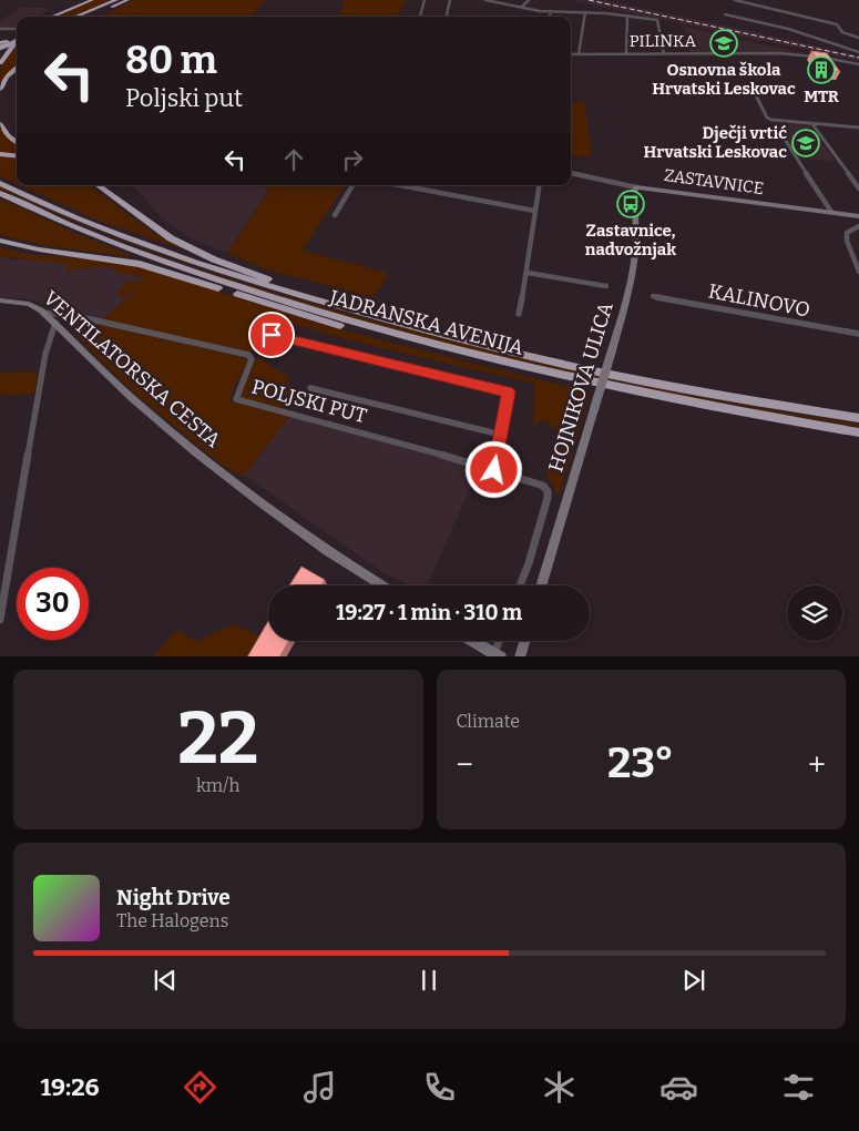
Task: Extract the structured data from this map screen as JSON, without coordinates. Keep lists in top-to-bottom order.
{
  "streets": {
    "highway": ["JADRANSKA AVENIJA"],
    "main road": ["ZASTAVNICE", "VENTILATORSKA CESTA", "HOJNIKOVA ULICA"],
    "street": ["PILINKA", "KALINOVO", "POLJSKI PUT"]
  },
  "crossings": [
    ["ZASTAVNICE", "HOJNIKOVA ULICA"],
    ["VENTILATORSKA CESTA", "POLJSKI PUT"]
  ],
  "places": {
    "school or university": ["Osnovna škola Hrvatski Leskovac", "Dječji vrtić Hrvatski Leskovac"],
    "building": ["MTR"],
    "bus stop": ["Zastavnice, nadvožnjak"]
  },
  "page": {
    "turn": ["80 m", "Poljski put"],
    "limit": "30",
    "trip": "19:27 · 1 min · 310 m",
    "tile": [
      ["22", "km/h"],
      "Climate"
    ],
    "heat": ["−", "23°", "+"],
    "song": ["Night Drive", "The Halogens"],
    "tabs": "19:26"
  }
}
